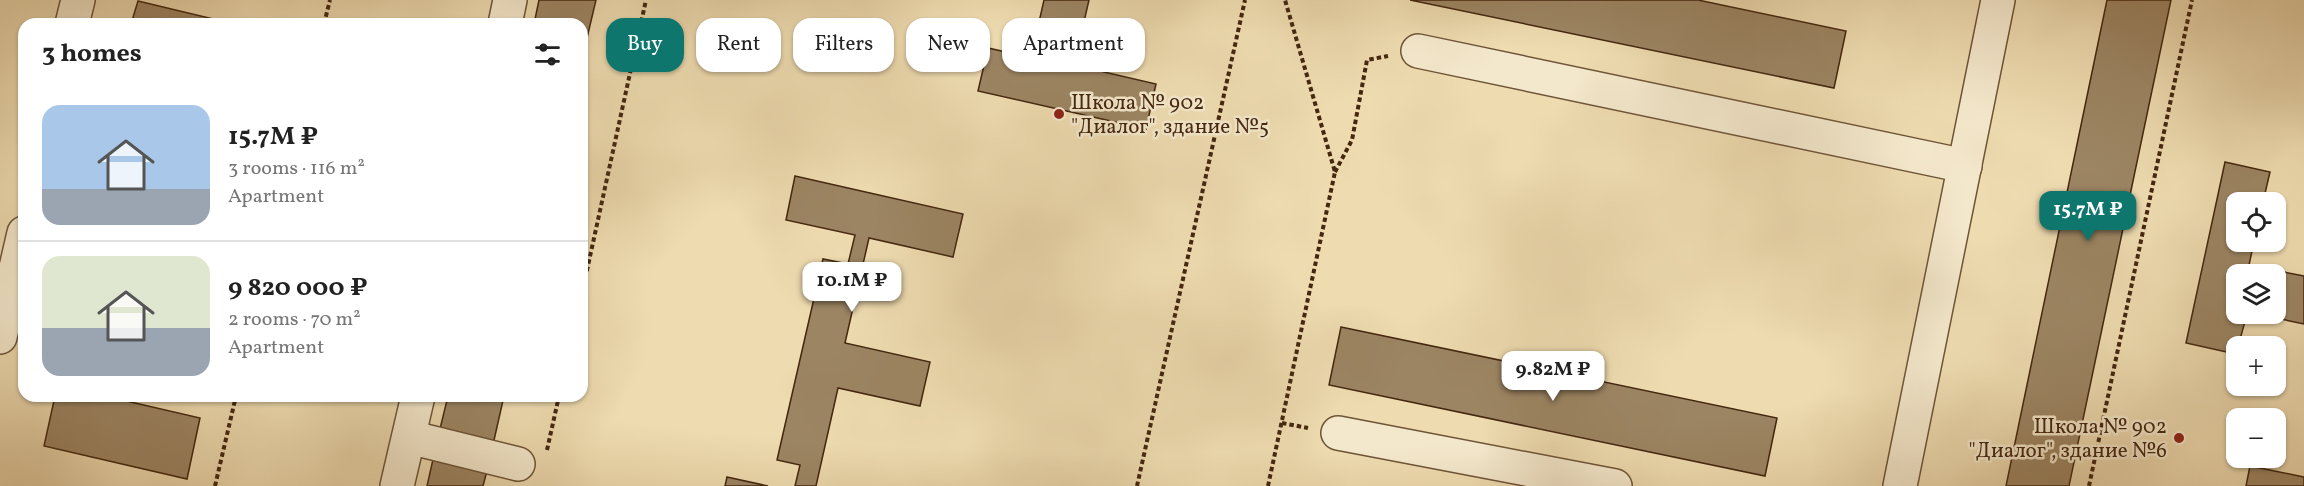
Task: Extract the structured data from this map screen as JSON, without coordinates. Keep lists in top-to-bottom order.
{
  "places": ["Школа № 902 \"Диалог\", здание №5", "Школа № 902 \"Диалог\", здание №6"],
  "page": {
    "chip": [
      "Buy",
      "Rent",
      "Filters",
      "New",
      "Apartment"
    ],
    "heading": "3 homes",
    "list": [
      {
        "name": "15.7M ₽",
        "note": "3 rooms · 116 m² · Apartment"
      },
      {
        "name": "9 820 000 ₽",
        "note": "2 rooms · 70 m² · Apartment"
      }
    ],
    "price": ["15.7M ₽", "10.1M ₽", "9.82M ₽"],
    "map_buttons": ["+", "−"]
  }
}
